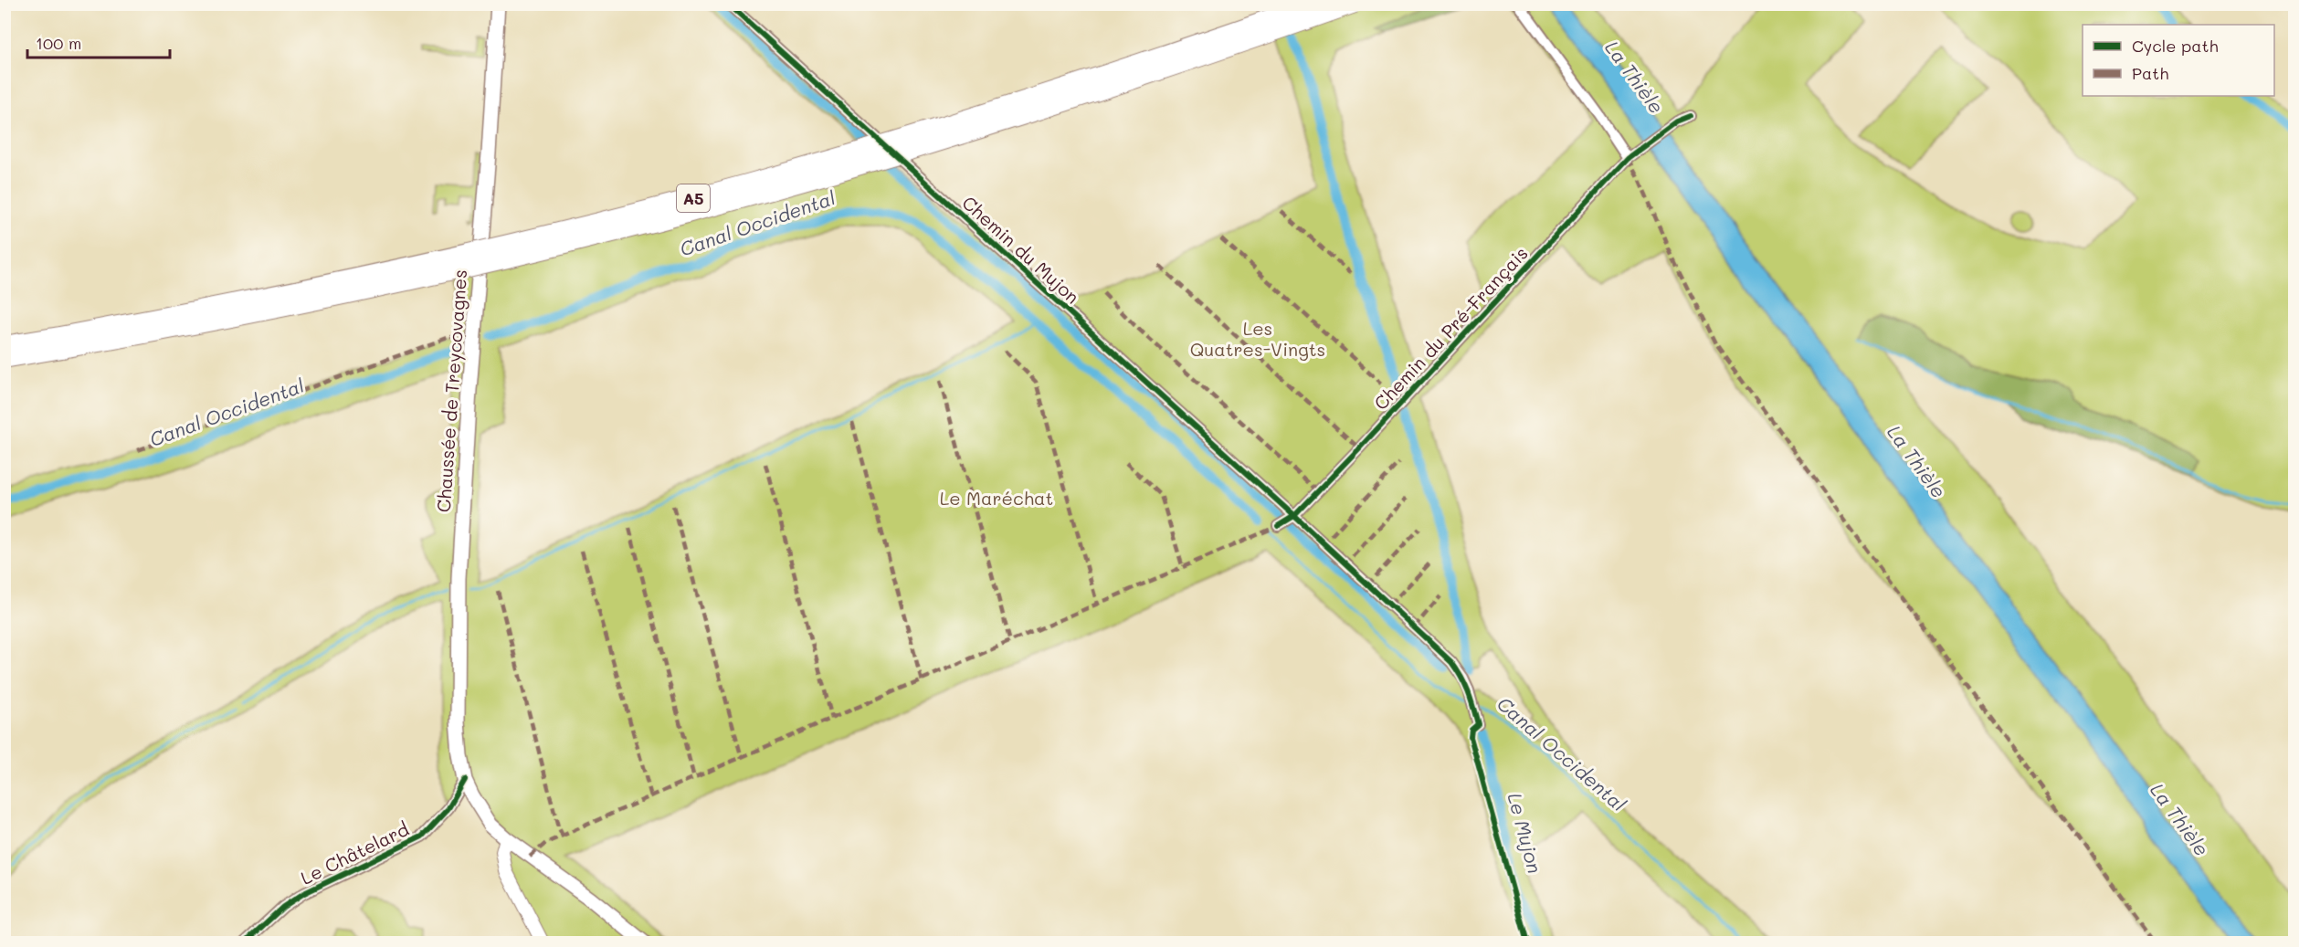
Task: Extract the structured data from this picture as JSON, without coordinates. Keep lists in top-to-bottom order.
{
  "streets": {
    "highway": ["A5"],
    "main road": ["Chaussée de Treycovagnes"],
    "street": ["Chemin du Mujon", "Chemin du Pré-Français", "Le Châtelard"]
  },
  "crossings": [
    ["Chemin du Mujon", "Chemin du Pré-Français"],
    ["Chaussée de Treycovagnes", "Le Châtelard"]
  ],
  "water": ["La Thièle", "Canal Occidental", "Le Mujon"],
  "parks": ["Les Quatres-Vingts", "Le Maréchat"],
  "legend": ["Cycle path", "Path"],
  "scale_bar": "100 m"
}
